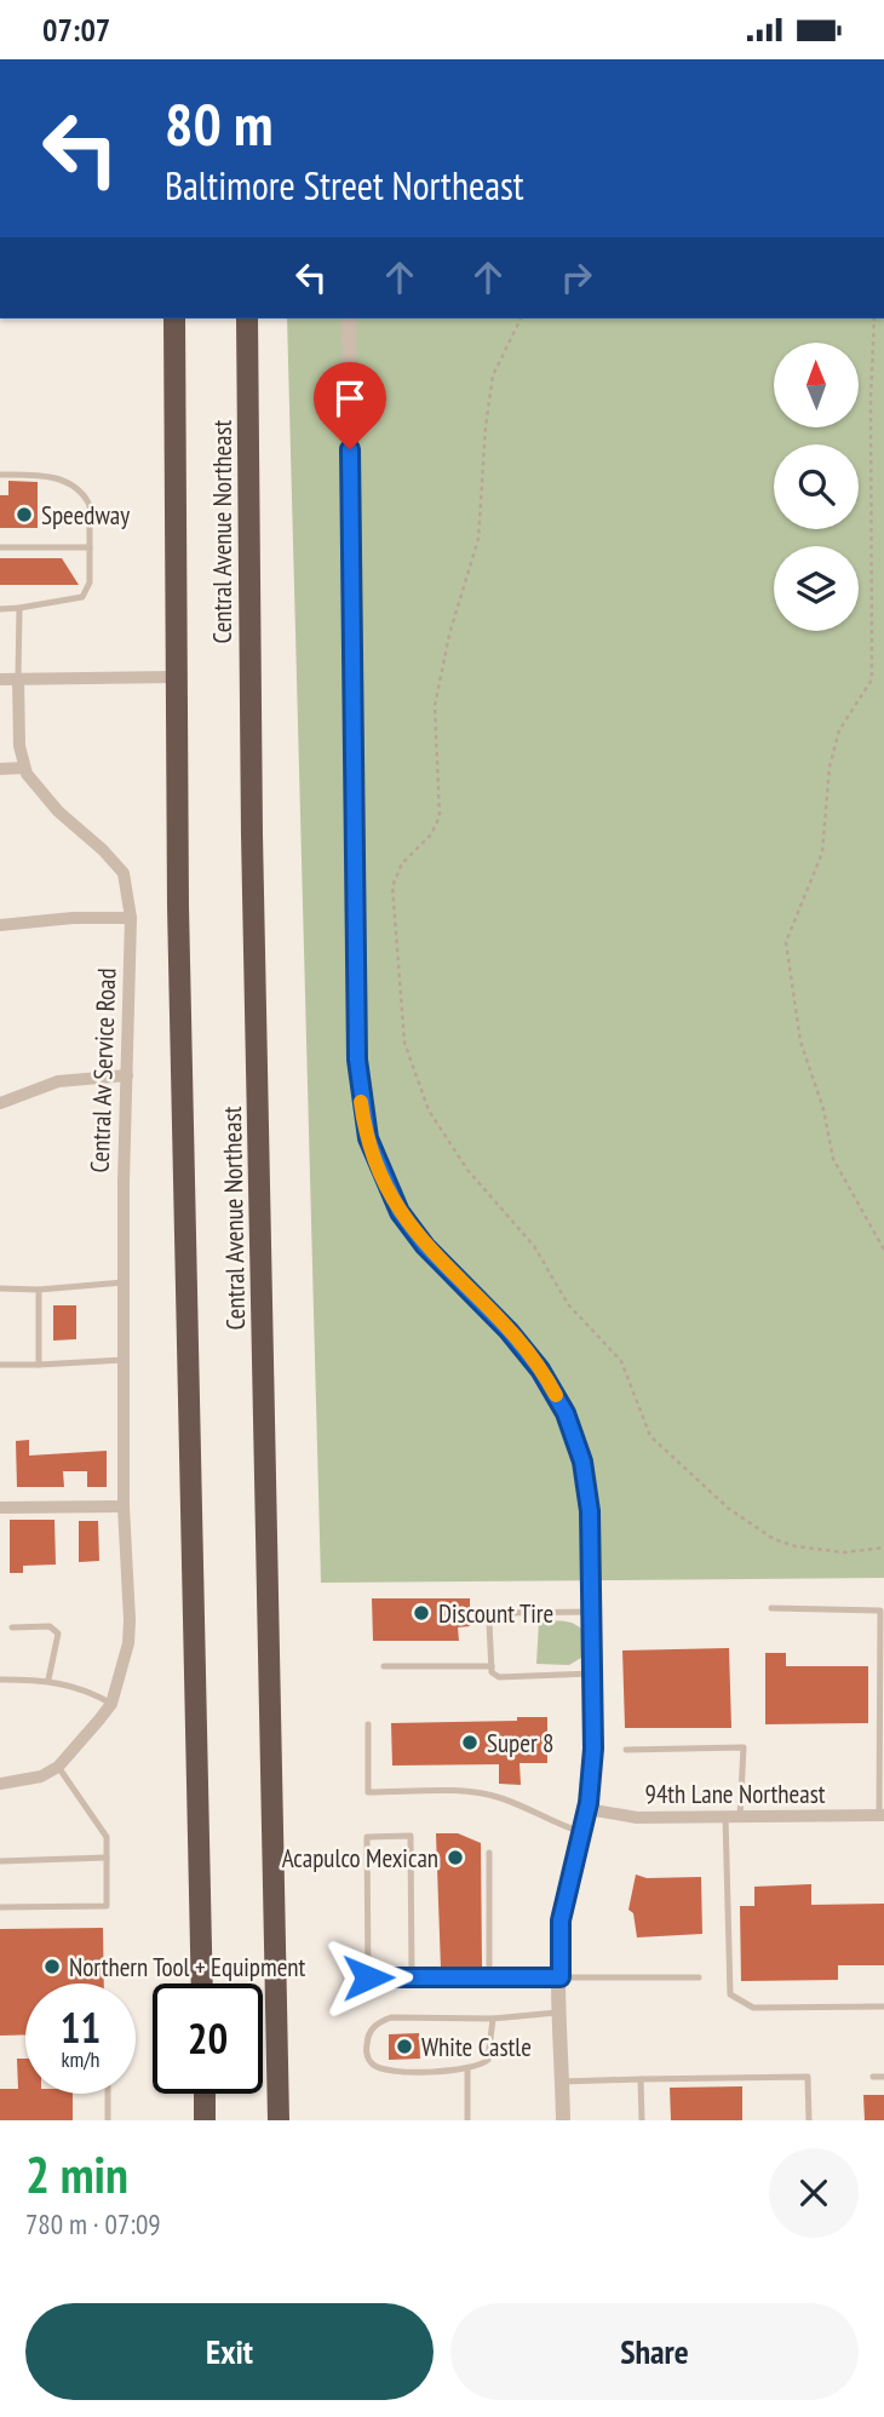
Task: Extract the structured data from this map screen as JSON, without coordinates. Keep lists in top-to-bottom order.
{
  "streets": {
    "highway": ["Central Avenue Northeast"],
    "street": ["Central Av Service Road", "94th Lane Northeast"]
  },
  "places": [
    "Speedway",
    "Discount Tire",
    "Super 8",
    "Acapulco Mexican",
    "Northern Tool + Equipment",
    "White Castle"
  ],
  "north": "top",
  "page": {
    "status": "07:07",
    "turn": ["80 m", "Baltimore Street Northeast"],
    "speed": "11 km/h",
    "limit": "20",
    "heading": ["2 min", "780 m · 07:09"],
    "buttons": ["Exit", "Share"]
  }
}
